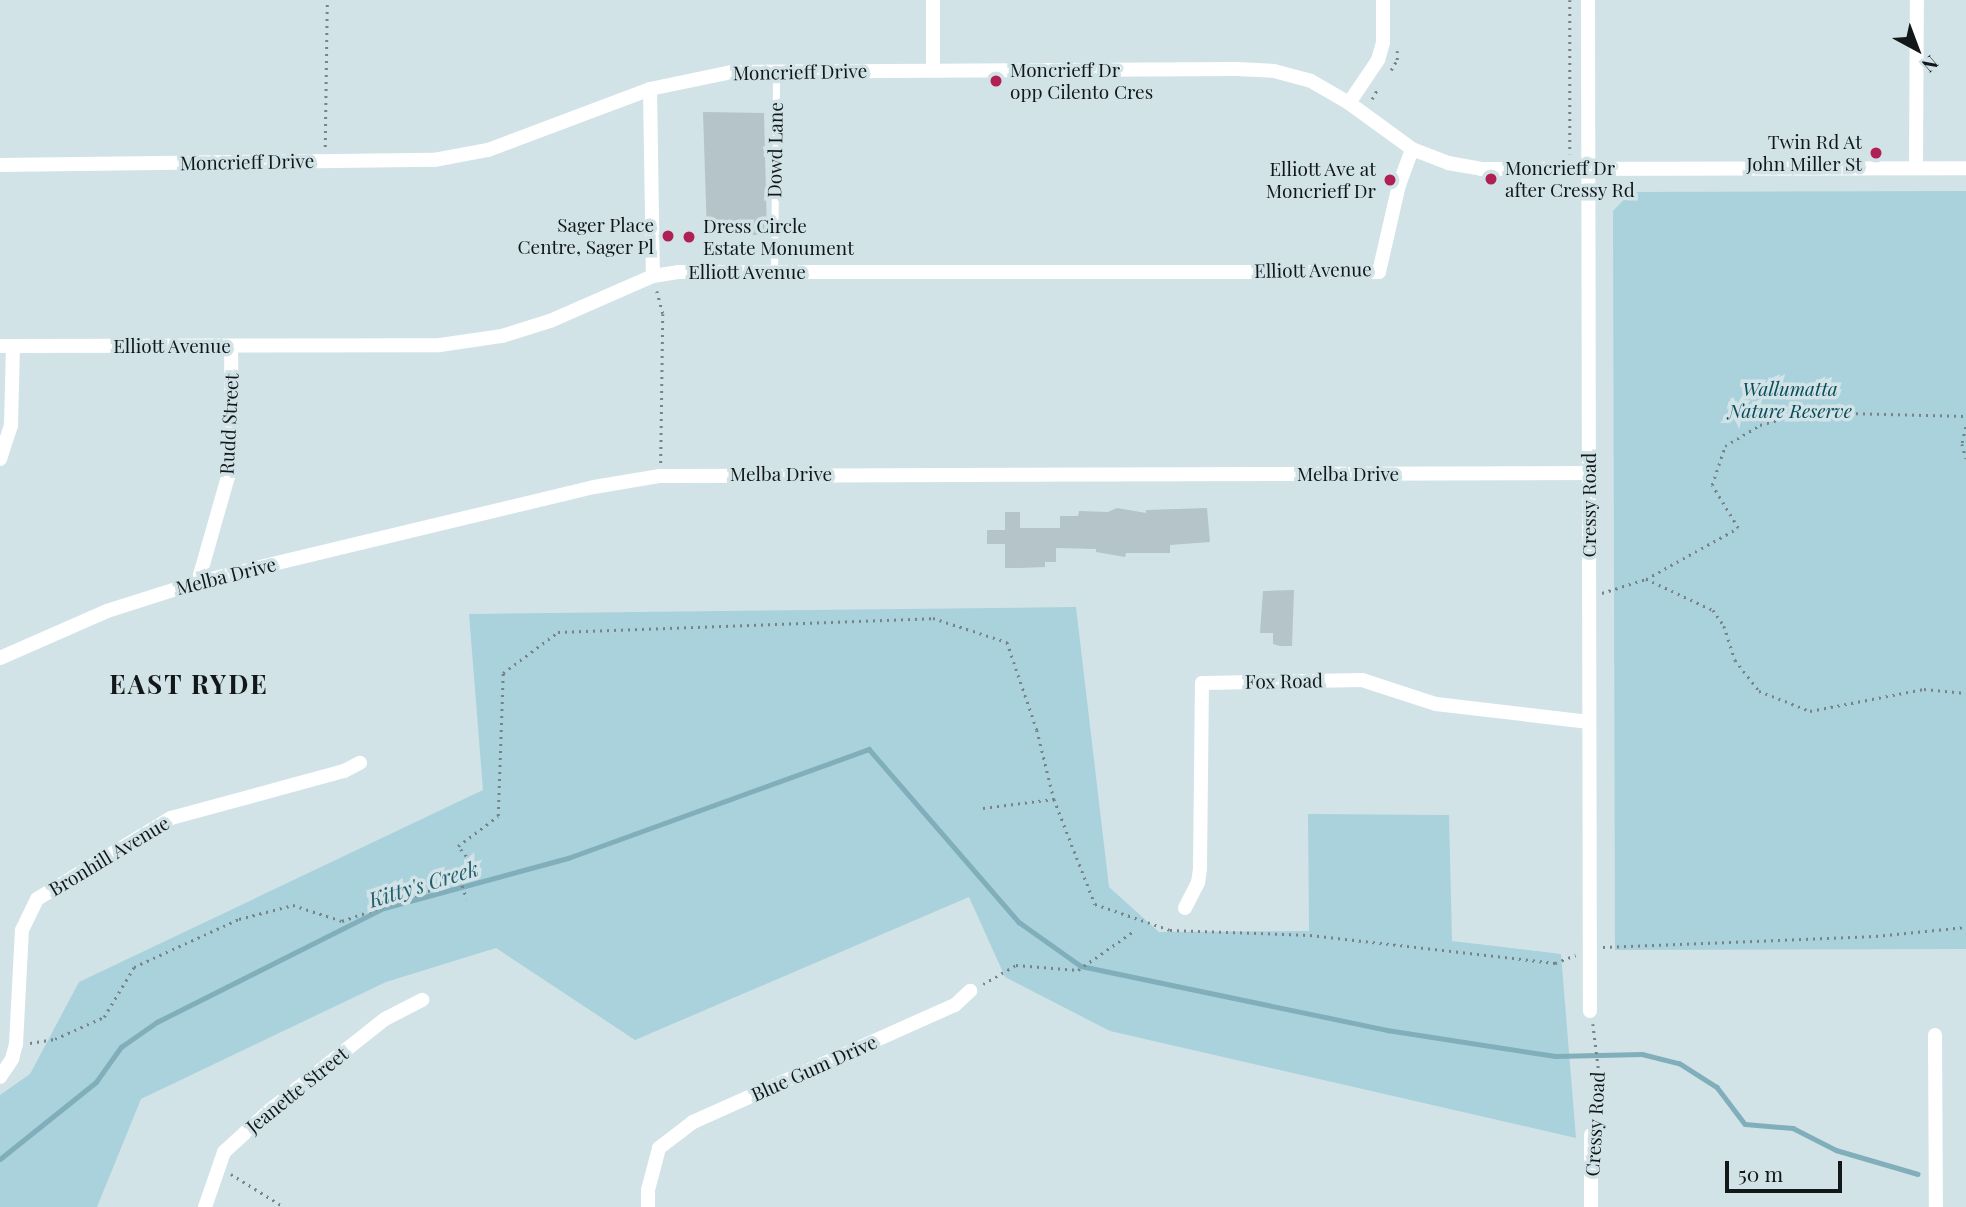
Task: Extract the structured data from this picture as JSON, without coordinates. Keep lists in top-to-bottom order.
{
  "streets": {
    "street": [
      "Moncrieff Drive",
      "Elliott Avenue",
      "Rudd Street",
      "Melba Drive",
      "Cressy Road",
      "Fox Road",
      "Bronhill Avenue",
      "Blue Gum Drive",
      "Jeanette Street"
    ],
    "lane": ["Dowd Lane"]
  },
  "crossings": [
    ["Moncrieff Drive", "Dowd Lane"],
    ["Moncrieff Drive", "Elliott Avenue"],
    ["Moncrieff Drive", "Cressy Road"],
    ["Dowd Lane", "Elliott Avenue"],
    ["Elliott Avenue", "Rudd Street"],
    ["Rudd Street", "Melba Drive"],
    ["Melba Drive", "Cressy Road"],
    ["Cressy Road", "Fox Road"]
  ],
  "districts": ["EAST RYDE"],
  "water": ["Kitty's Creek"],
  "parks": ["Wallumatta Nature Reserve"],
  "places": [
    "Moncrieff Dr opp Cilento Cres",
    "Twin Rd At John Miller St",
    "Moncrieff Dr after Cressy Rd",
    "Elliott Ave at Moncrieff Dr",
    "Sager Place Centre, Sager Pl",
    "Dress Circle Estate Monument"
  ],
  "scale_bar": "50 m",
  "north": "bottom right"
}
